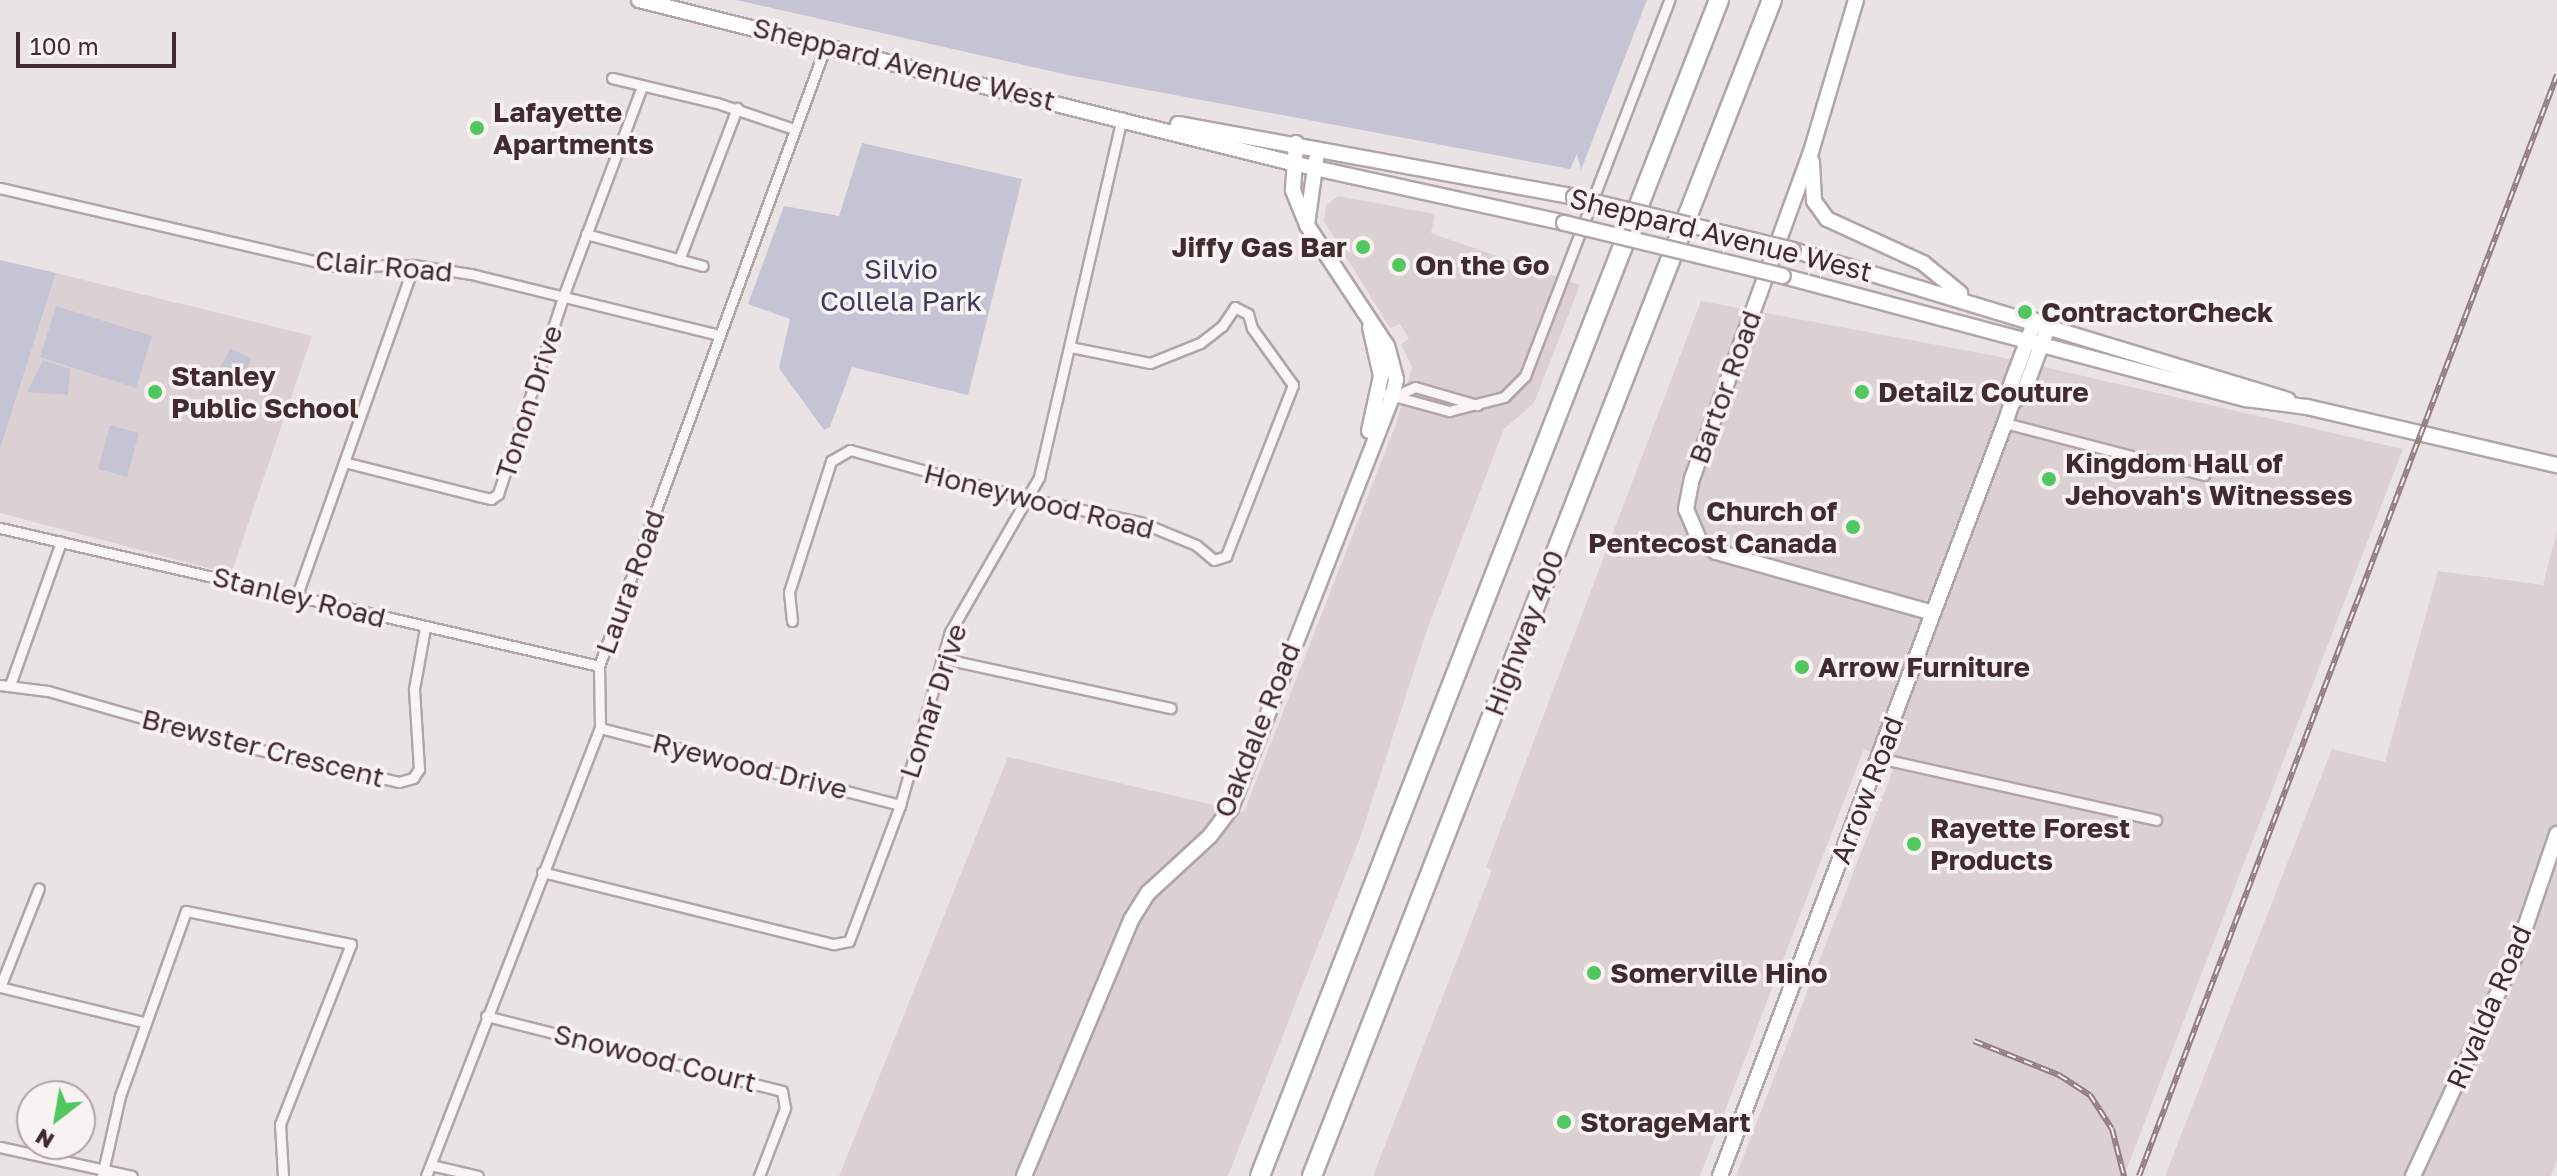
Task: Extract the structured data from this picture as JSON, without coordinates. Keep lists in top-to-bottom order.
{
  "streets": {
    "highway": ["Highway 400"],
    "main road": [
      "Sheppard Avenue West",
      "Bartor Road",
      "Oakdale Road",
      "Arrow Road",
      "Rivalda Road"
    ],
    "street": [
      "Clair Road",
      "Tonon Drive",
      "Honeywood Road",
      "Laura Road",
      "Stanley Road",
      "Lomar Drive",
      "Brewster Crescent",
      "Ryewood Drive",
      "Snowood Court"
    ]
  },
  "crossings": [
    ["Sheppard Avenue West", "Laura Road"],
    ["Sheppard Avenue West", "Lomar Drive"],
    ["Sheppard Avenue West", "Oakdale Road"],
    ["Sheppard Avenue West", "Arrow Road"],
    ["Clair Road", "Tonon Drive"],
    ["Clair Road", "Laura Road"],
    ["Bartor Road", "Arrow Road"],
    ["Honeywood Road", "Lomar Drive"],
    ["Laura Road", "Stanley Road"],
    ["Laura Road", "Lomar Drive"],
    ["Laura Road", "Ryewood Drive"],
    ["Laura Road", "Snowood Court"],
    ["Stanley Road", "Brewster Crescent"],
    ["Lomar Drive", "Ryewood Drive"]
  ],
  "parks": ["Silvio Collela Park"],
  "places": [
    "Lafayette Apartments",
    "Jiffy Gas Bar",
    "On the Go",
    "ContractorCheck",
    "Stanley Public School",
    "Detailz Couture",
    "Kingdom Hall of Jehovah's Witnesses",
    "Church of Pentecost Canada",
    "Arrow Furniture",
    "Rayette Forest Products",
    "Somerville Hino",
    "StorageMart"
  ],
  "scale_bar": "100 m",
  "north": "bottom left"
}
